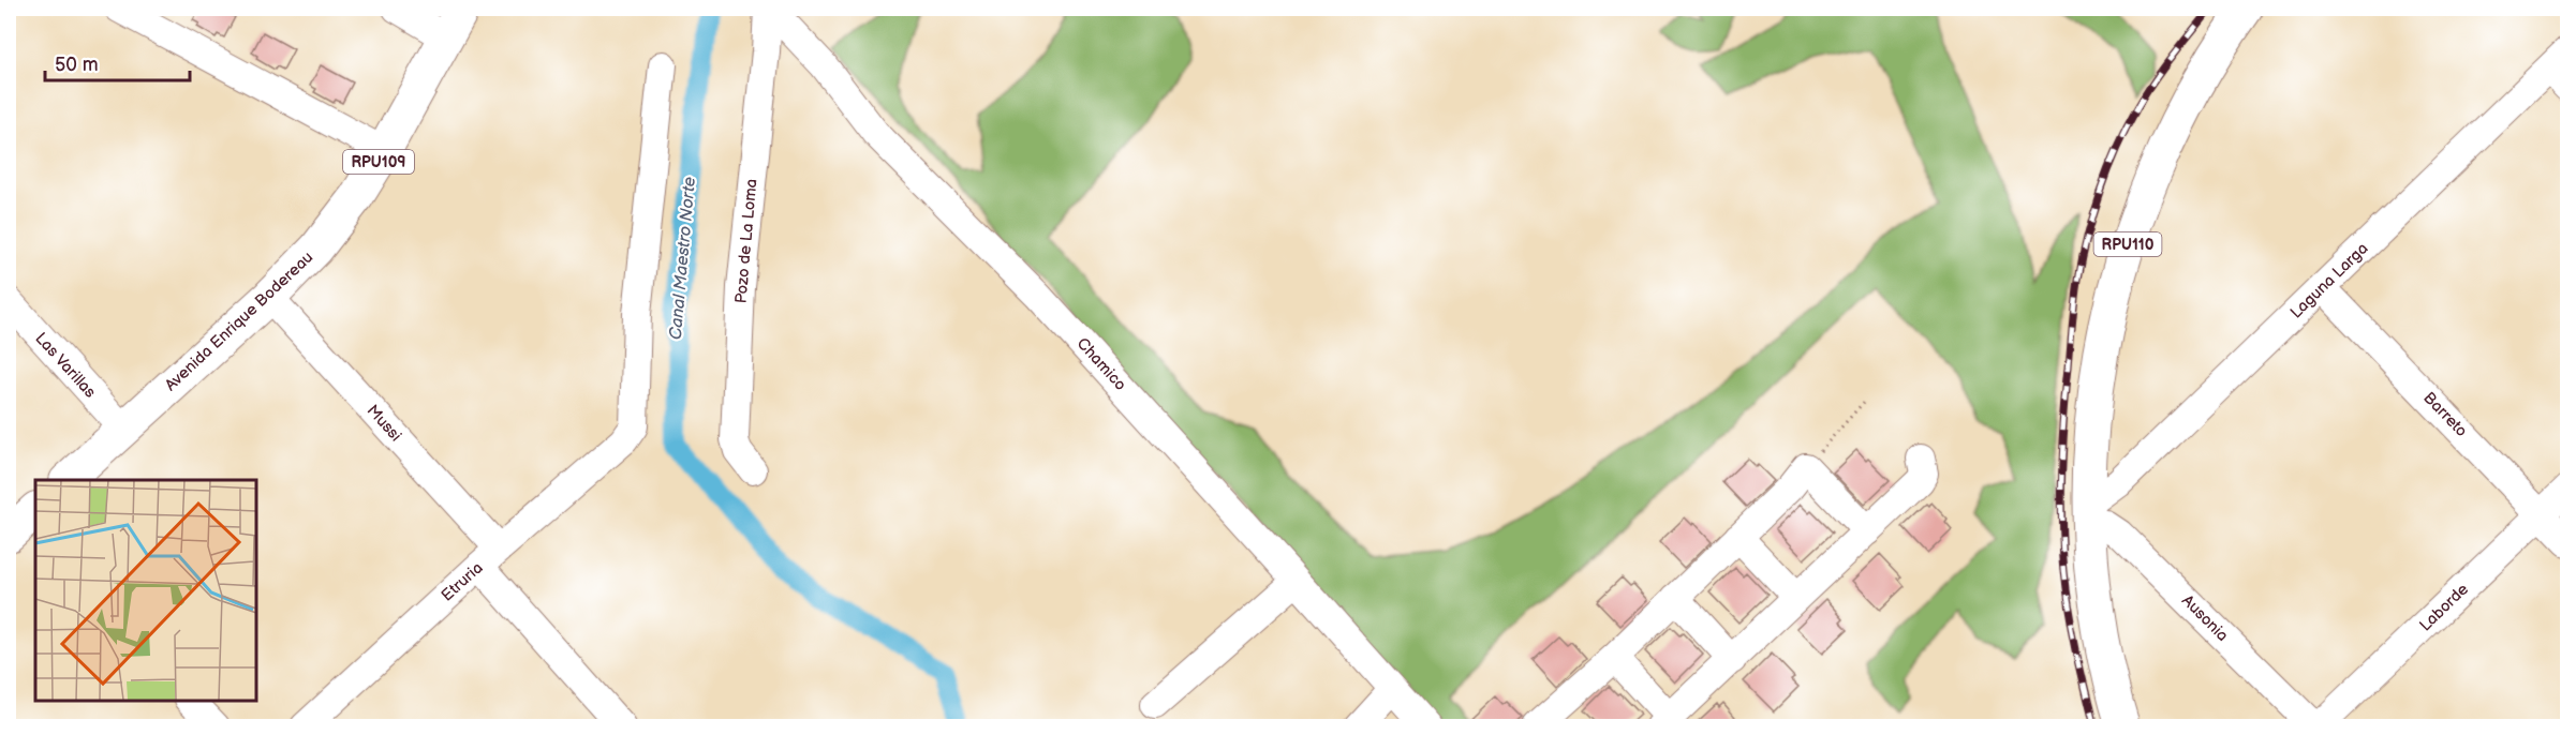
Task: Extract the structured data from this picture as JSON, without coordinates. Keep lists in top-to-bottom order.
{
  "streets": {
    "main road": ["RPU109", "RPU110", "Avenida Enrique Bodereau"],
    "street": [
      "Pozo de La Loma",
      "Laguna Larga",
      "Chamico",
      "Las Varillas",
      "Barreto",
      "Mussi",
      "Etruria",
      "Laborde",
      "Ausonia"
    ]
  },
  "crossings": [
    ["Pozo de La Loma", "Chamico"],
    ["RPU110", "Laguna Larga"],
    ["RPU110", "Ausonia"],
    ["Laguna Larga", "Barreto"],
    ["Laguna Larga", "Ausonia"],
    ["Avenida Enrique Bodereau", "Las Varillas"],
    ["Avenida Enrique Bodereau", "Mussi"],
    ["Barreto", "Laborde"],
    ["Mussi", "Etruria"]
  ],
  "water": ["Canal Maestro Norte"],
  "scale_bar": "50 m"
}
